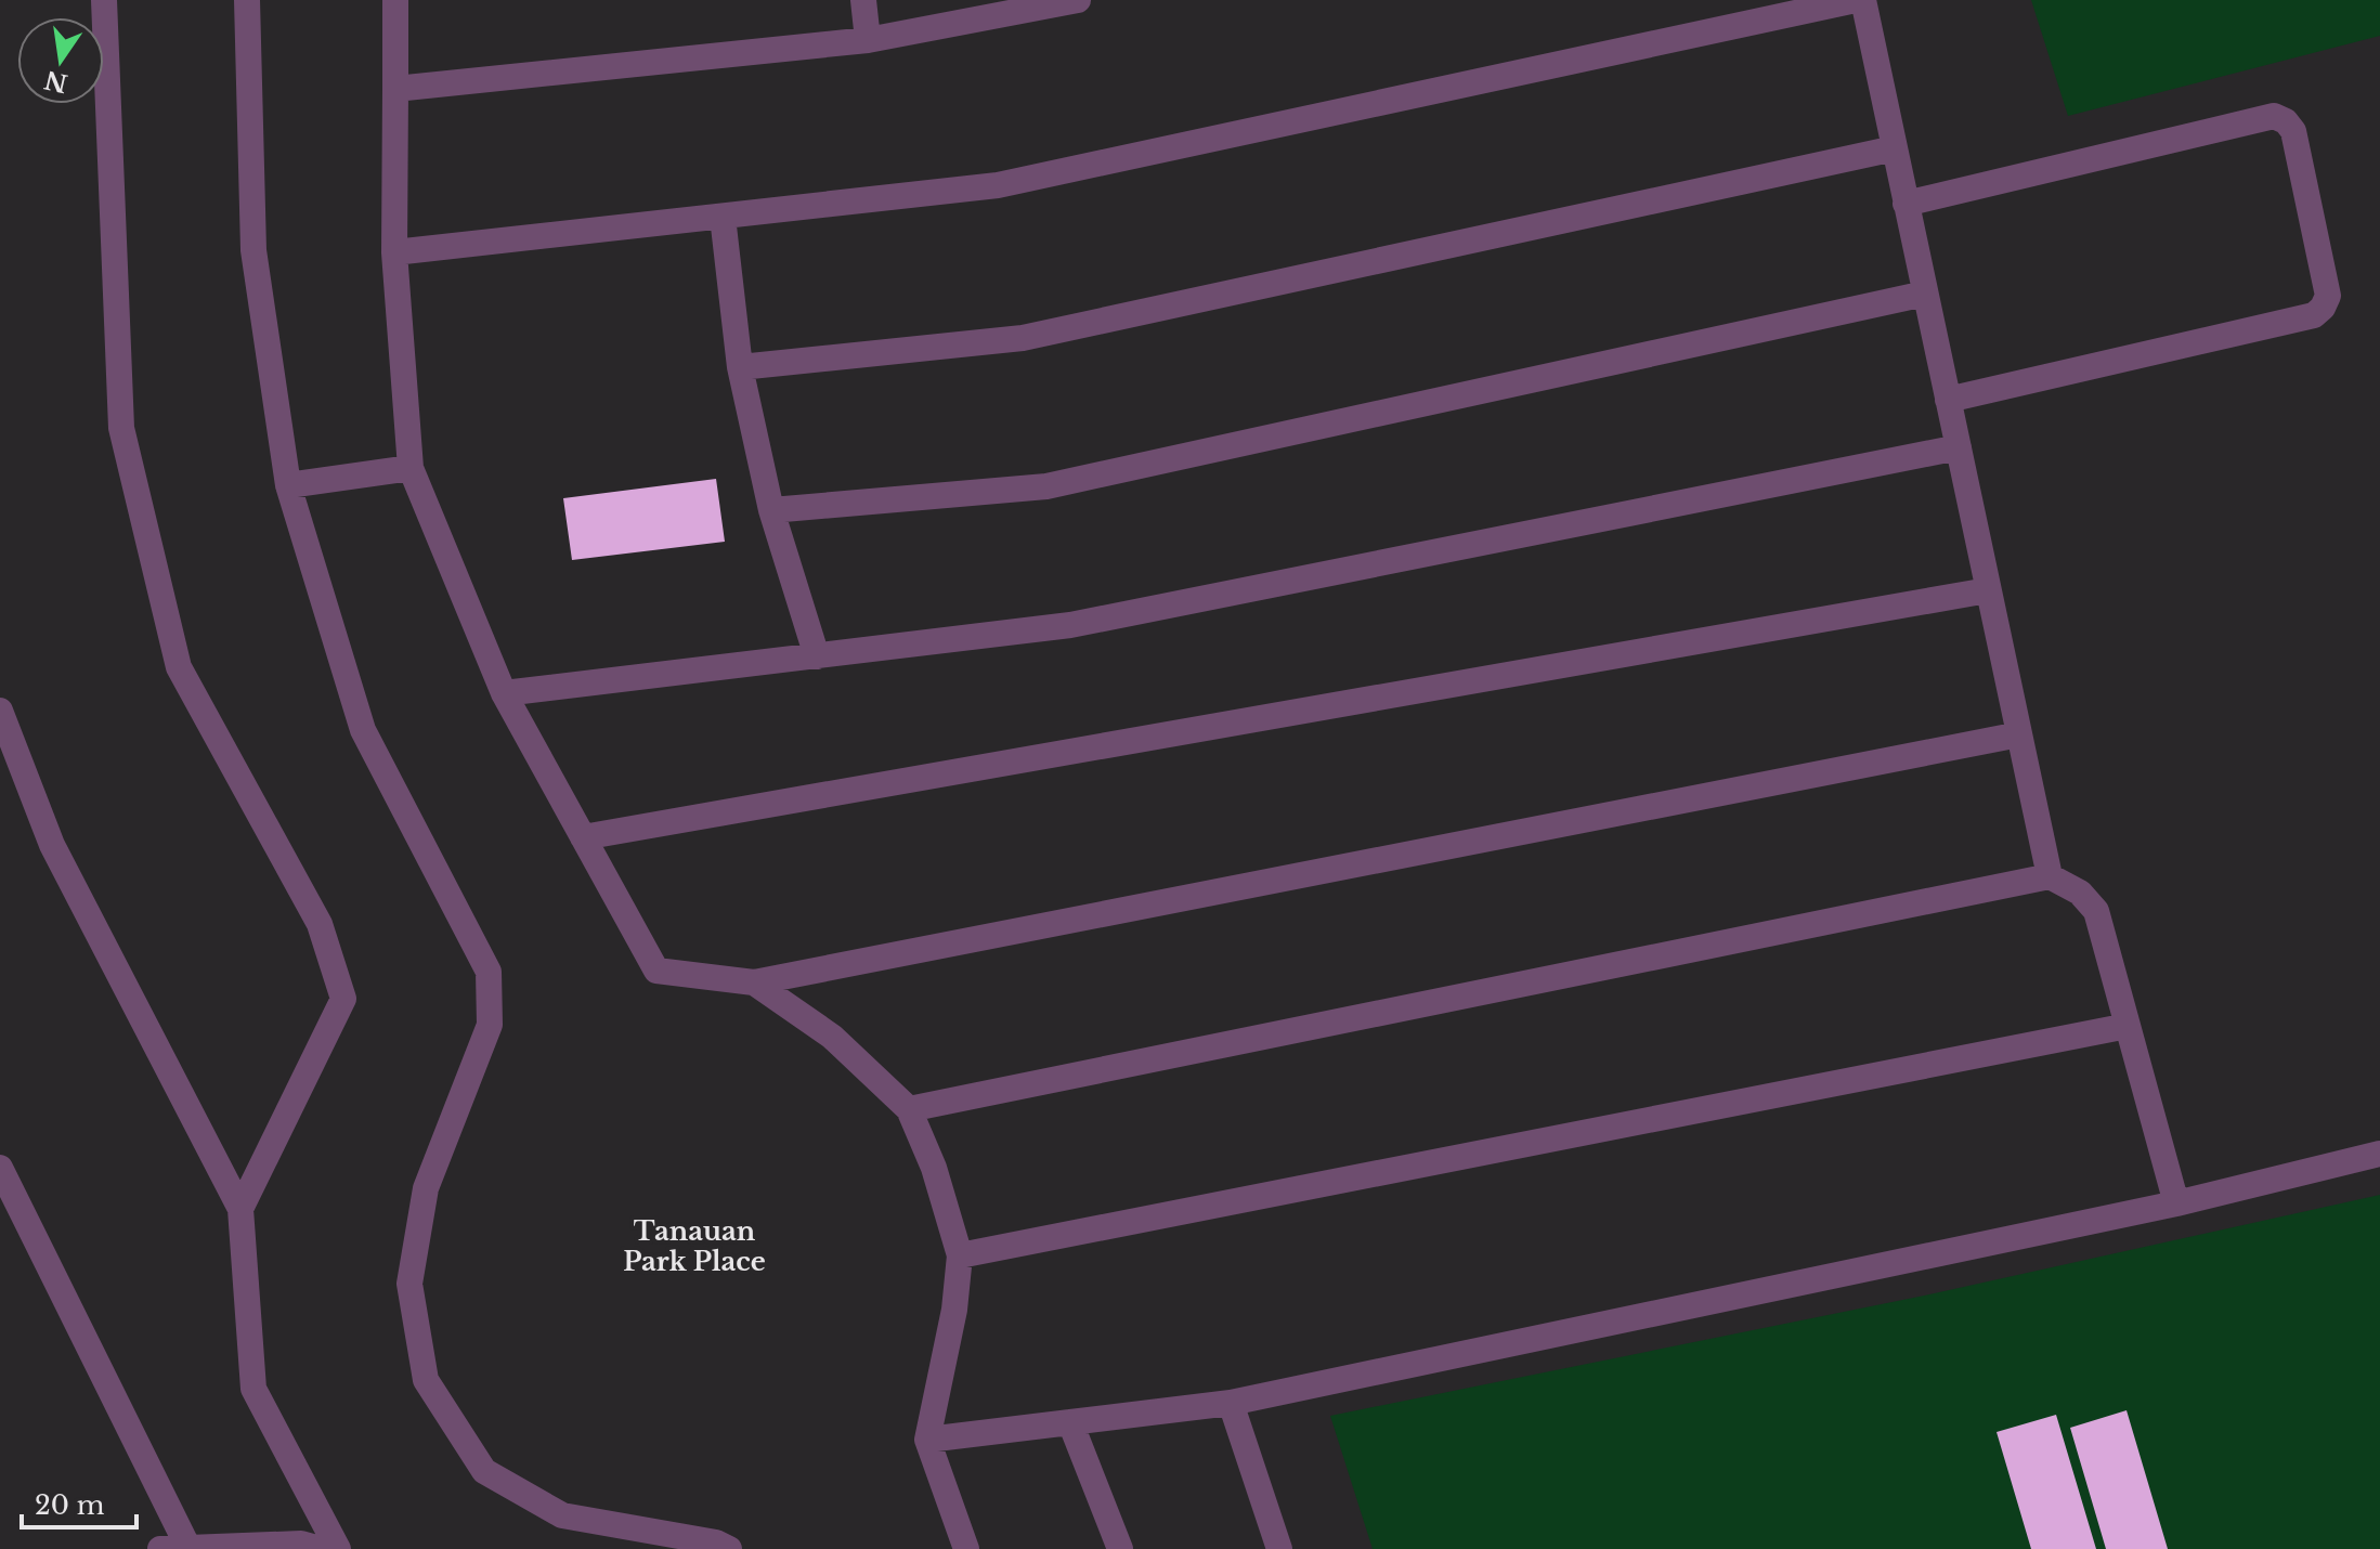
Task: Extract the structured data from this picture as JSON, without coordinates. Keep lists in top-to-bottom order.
{
  "districts": ["Tanauan Park Place"],
  "scale_bar": "20 m",
  "north": "bottom"
}
